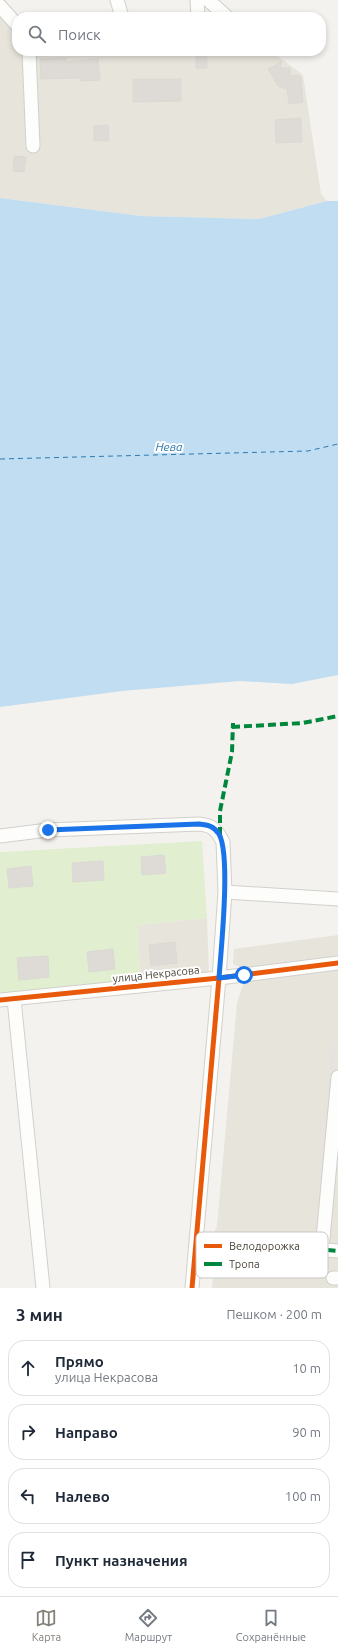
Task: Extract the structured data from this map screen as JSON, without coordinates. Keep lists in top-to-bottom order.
{
  "streets": {
    "street": ["улица Некрасова"]
  },
  "water": ["Нева"],
  "legend": ["Велодорожка", "Тропа"],
  "page": {
    "search": "Поиск",
    "heading": ["3 мин", "Пешком · 200 m"],
    "list": [
      ["Прямо", "улица Некрасова", "10 m"],
      ["Направо", "90 m"],
      ["Налево", "100 m"],
      "Пункт назначения"
    ],
    "nav": ["Карта", "Маршрут", "Сохранённые"]
  }
}
